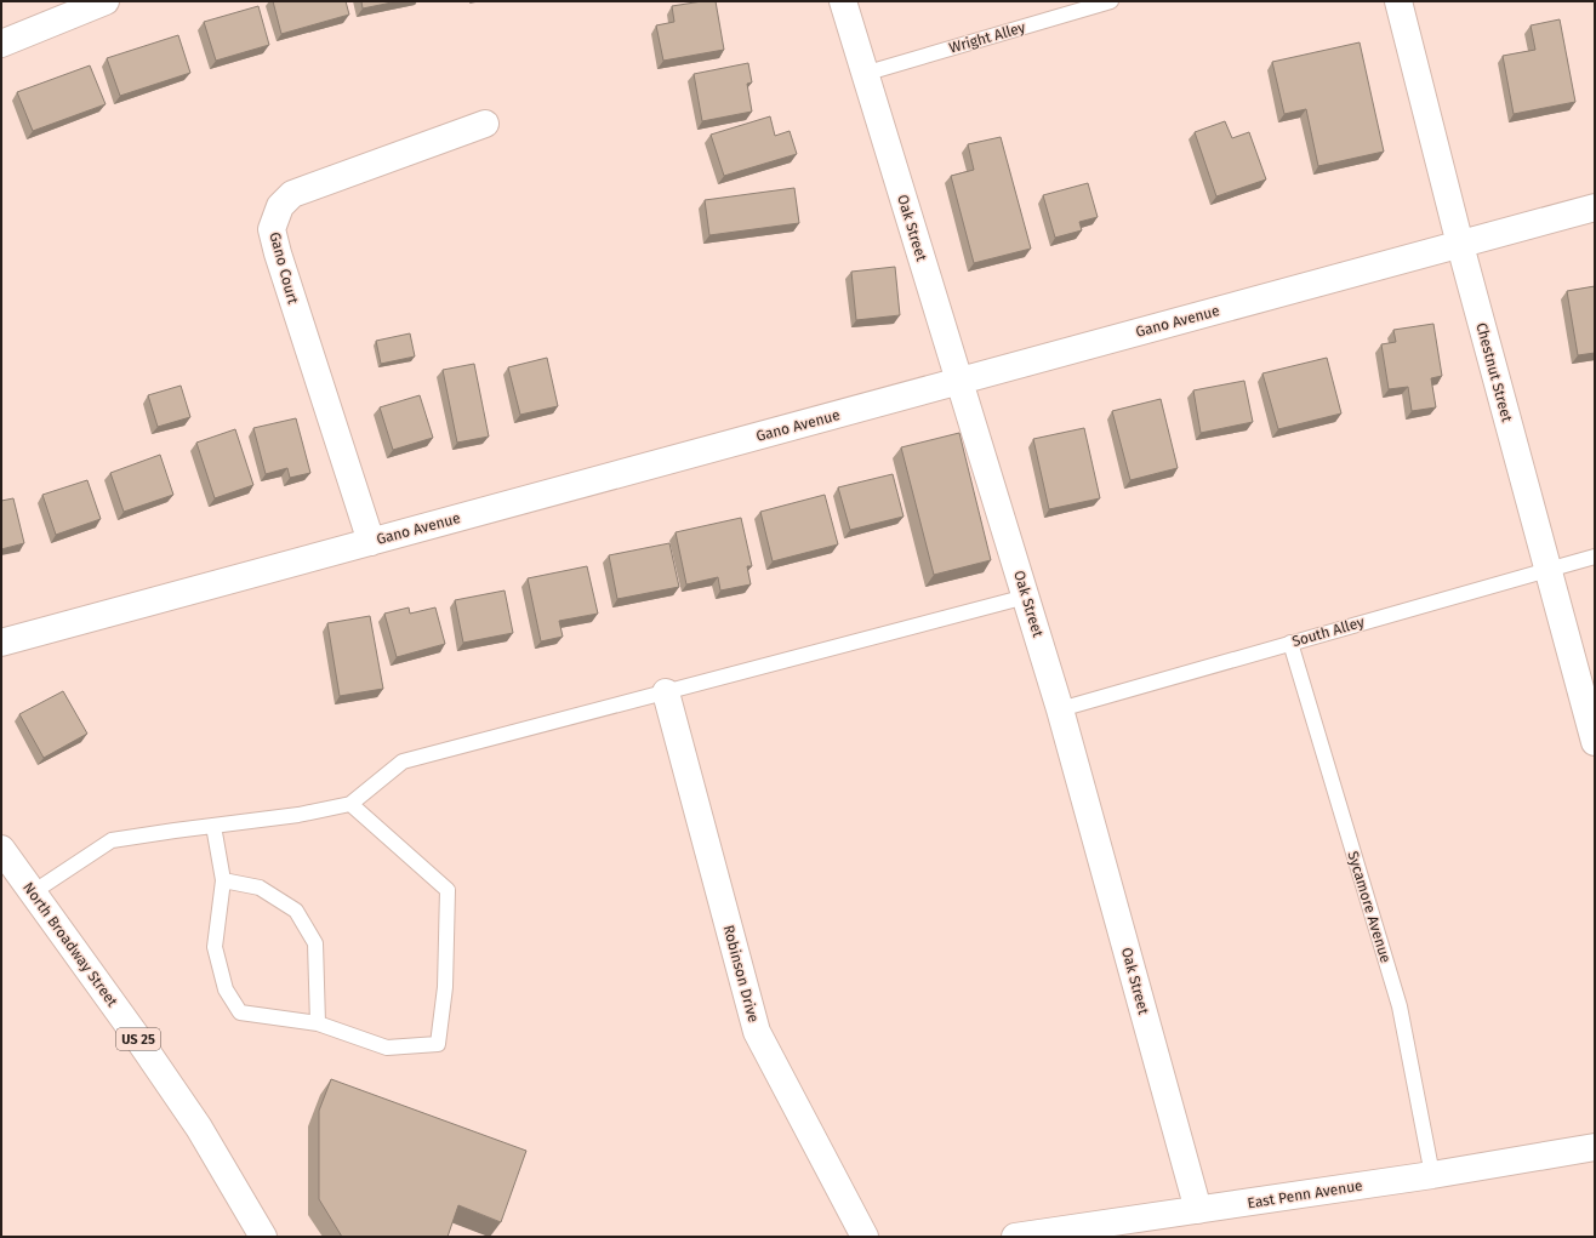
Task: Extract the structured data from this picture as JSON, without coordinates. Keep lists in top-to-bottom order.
{
  "streets": {
    "street": [
      "Oak Street",
      "Gano Court",
      "Gano Avenue",
      "Chestnut Street",
      "North Broadway Street",
      "Robinson Drive",
      "US 25",
      "East Penn Avenue"
    ],
    "lane": ["Wright Alley", "South Alley", "Sycamore Avenue"]
  },
  "crossings": [
    ["Wright Alley", "Oak Street"],
    ["Oak Street", "Gano Avenue"],
    ["Oak Street", "South Alley"],
    ["Oak Street", "East Penn Avenue"],
    ["Gano Court", "Gano Avenue"],
    ["Gano Avenue", "Chestnut Street"],
    ["Chestnut Street", "South Alley"],
    ["South Alley", "Sycamore Avenue"],
    ["Sycamore Avenue", "East Penn Avenue"]
  ]
}
